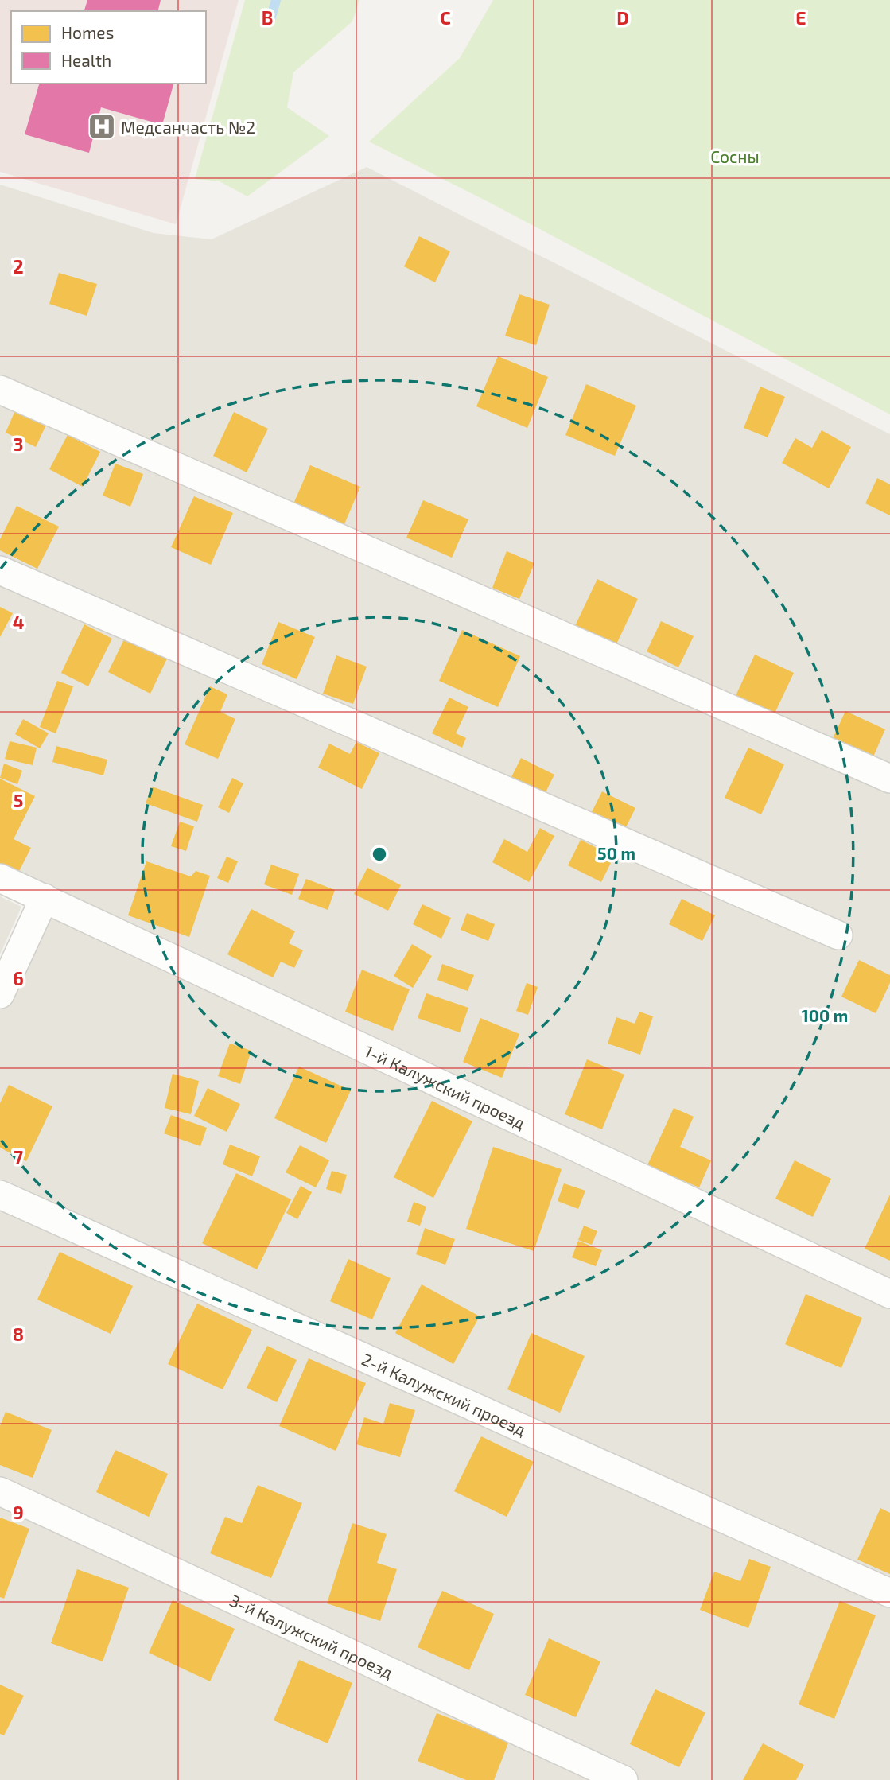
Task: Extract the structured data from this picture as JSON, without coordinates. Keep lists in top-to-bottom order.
{
  "streets": {
    "street": ["1-й Калужский проезд", "2-й Калужский проезд", "3-й Калужский проезд"]
  },
  "parks": ["Сосны"],
  "places": {
    "hospital": ["Медсанчасть №2"]
  },
  "legend": ["Homes", "Health"],
  "grid": {
    "columns": [
      "B",
      "C",
      "D",
      "E"
    ],
    "rows": [
      "2",
      "3",
      "4",
      "5",
      "6",
      "7",
      "8",
      "9"
    ]
  },
  "rings": ["50 m", "100 m"]
}
